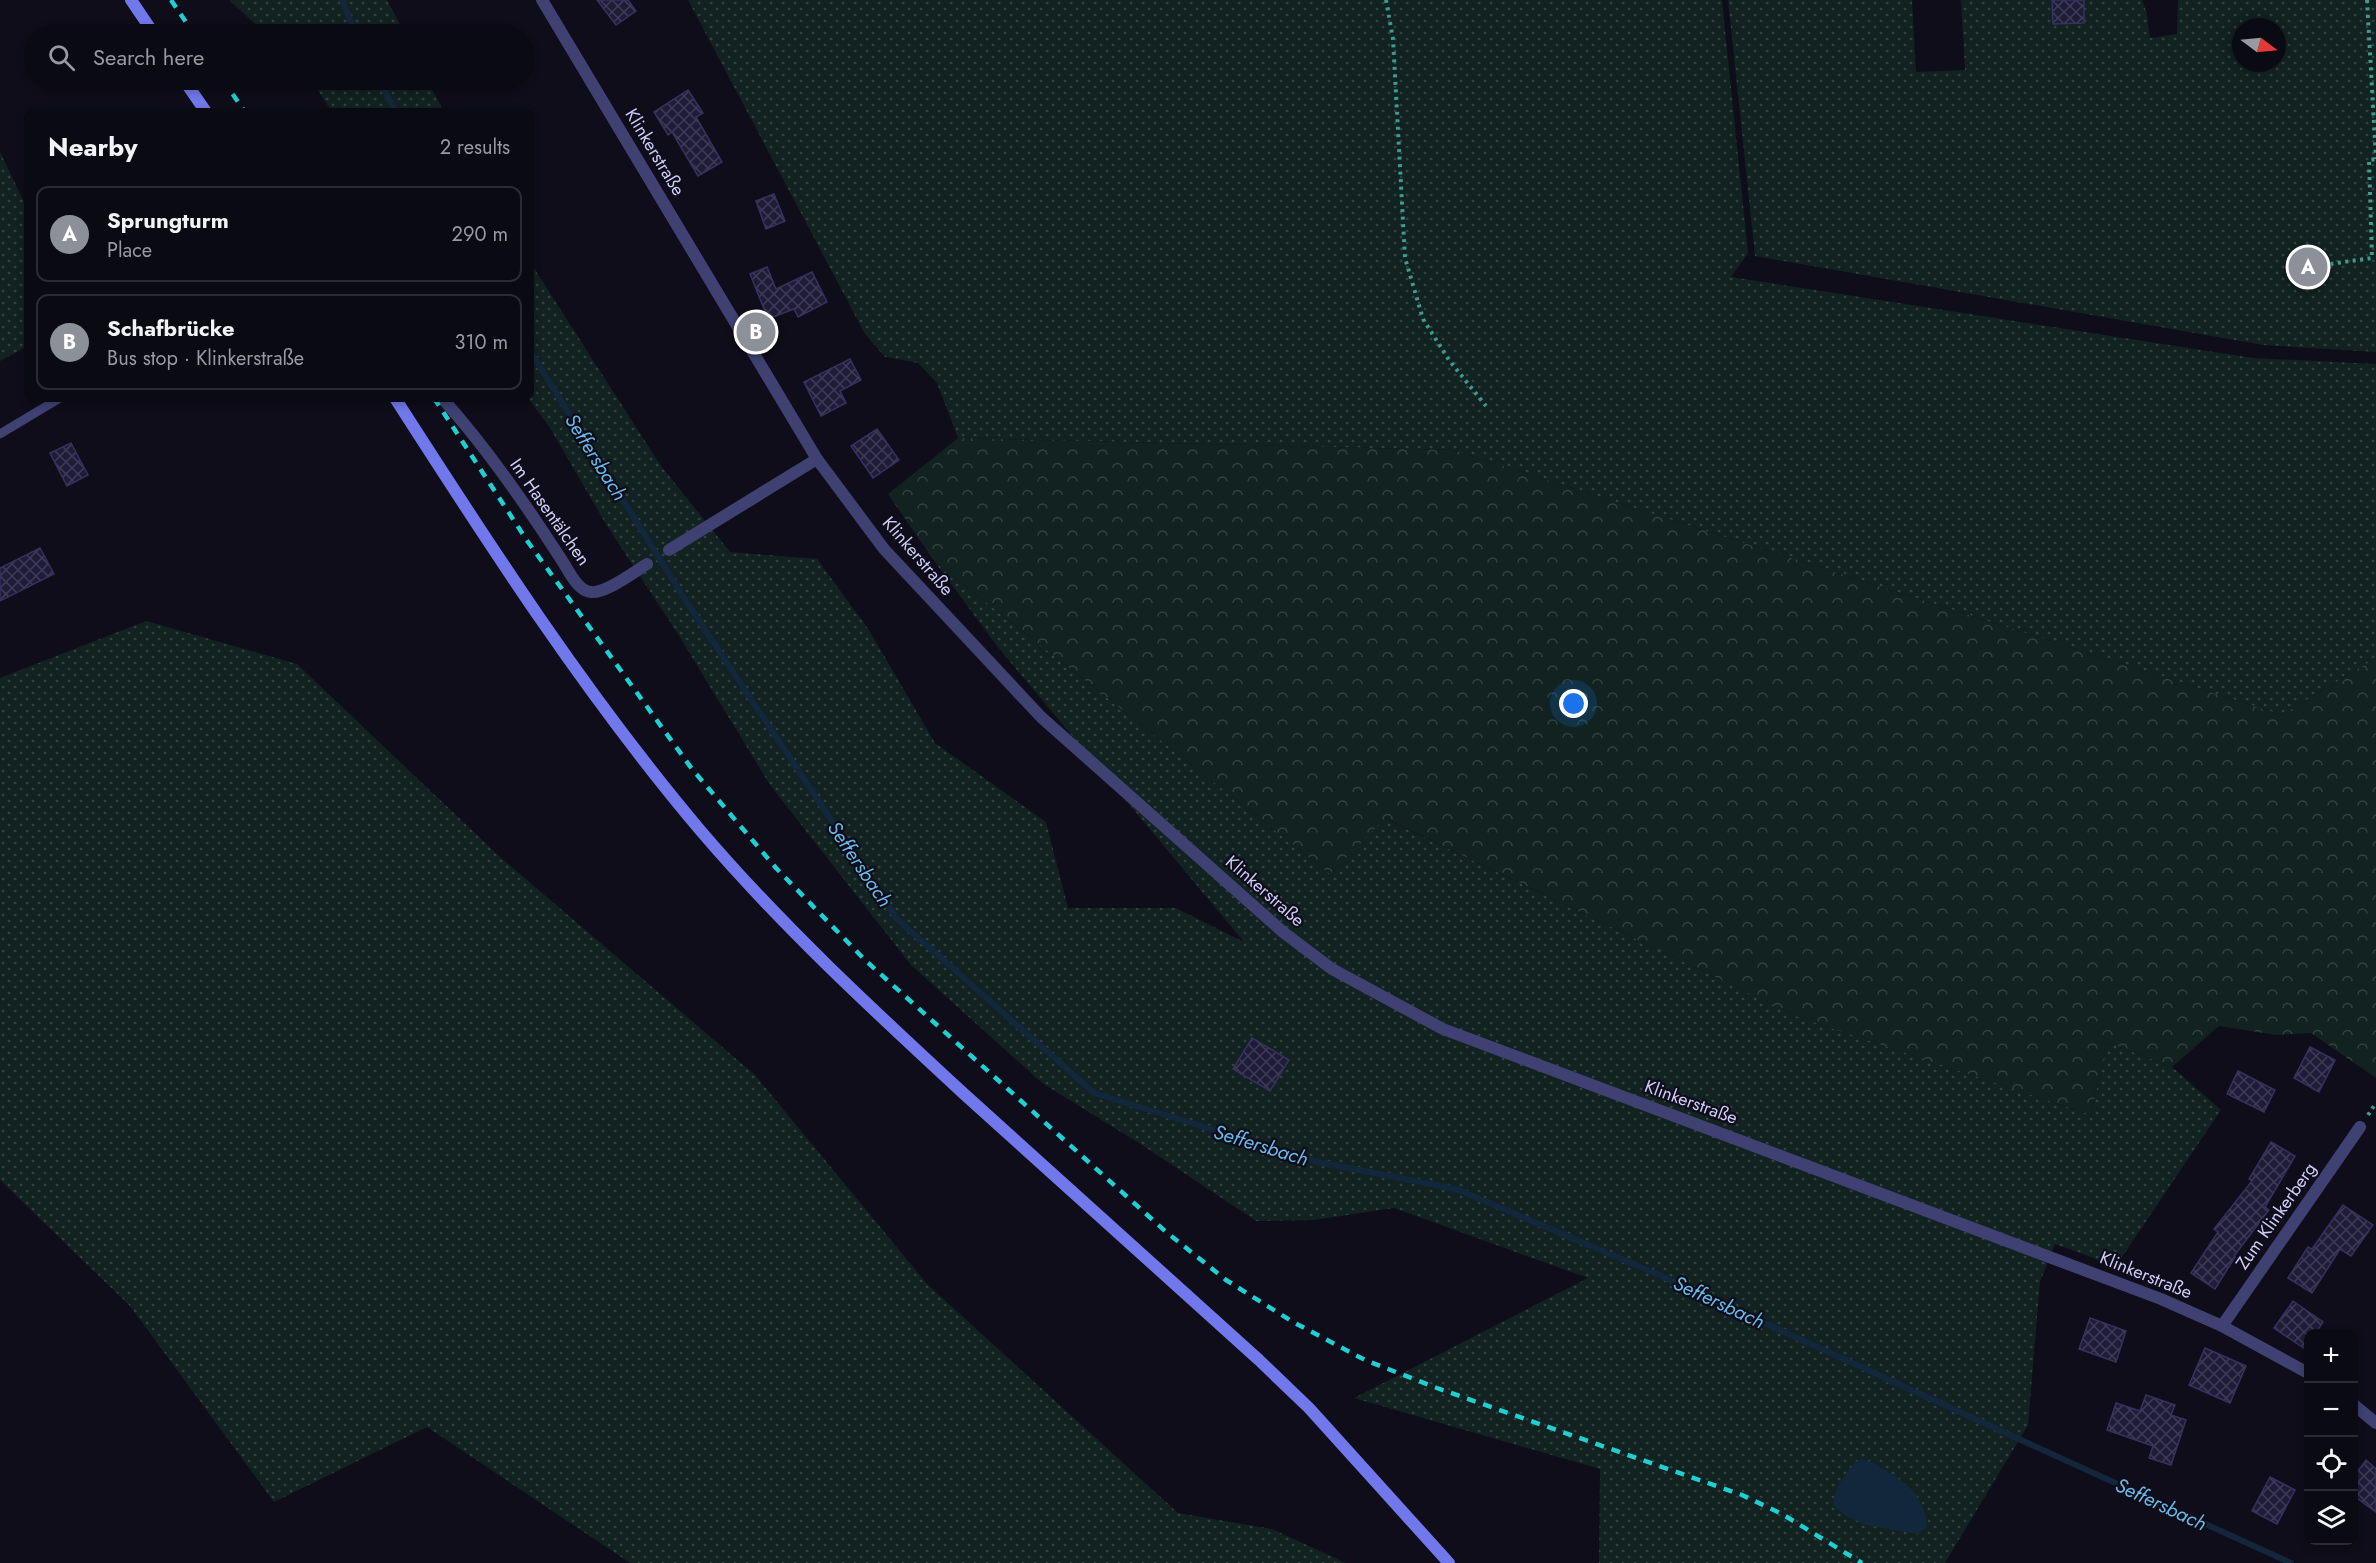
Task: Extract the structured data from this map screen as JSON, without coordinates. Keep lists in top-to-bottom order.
{
  "streets": {
    "street": ["Klinkerstraße", "Im Hasentälchen", "Zum Klinkerberg"]
  },
  "crossings": [
    ["Klinkerstraße", "Zum Klinkerberg"]
  ],
  "water": ["Seffersbach"],
  "north": "right",
  "page": {
    "search": "Search here",
    "heading": ["Nearby", "2 results"],
    "list": [
      {
        "mark": "A",
        "name": "Sprungturm",
        "note": "Place",
        "value": "290 m"
      },
      {
        "mark": "B",
        "name": "Schafbrücke",
        "note": "Bus stop · Klinkerstraße",
        "value": "310 m"
      }
    ],
    "pins": ["A", "B"],
    "map_buttons": ["+", "−"]
  }
}
